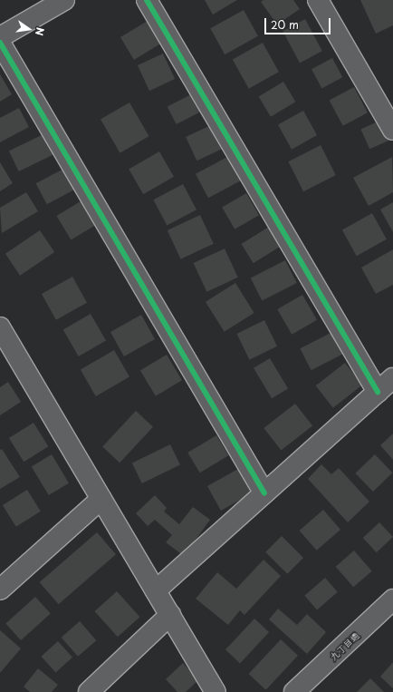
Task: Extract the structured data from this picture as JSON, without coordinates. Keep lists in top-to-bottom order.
{
  "streets": {
    "street": ["九丁目通"]
  },
  "scale_bar": "20 m",
  "north": "right"
}
